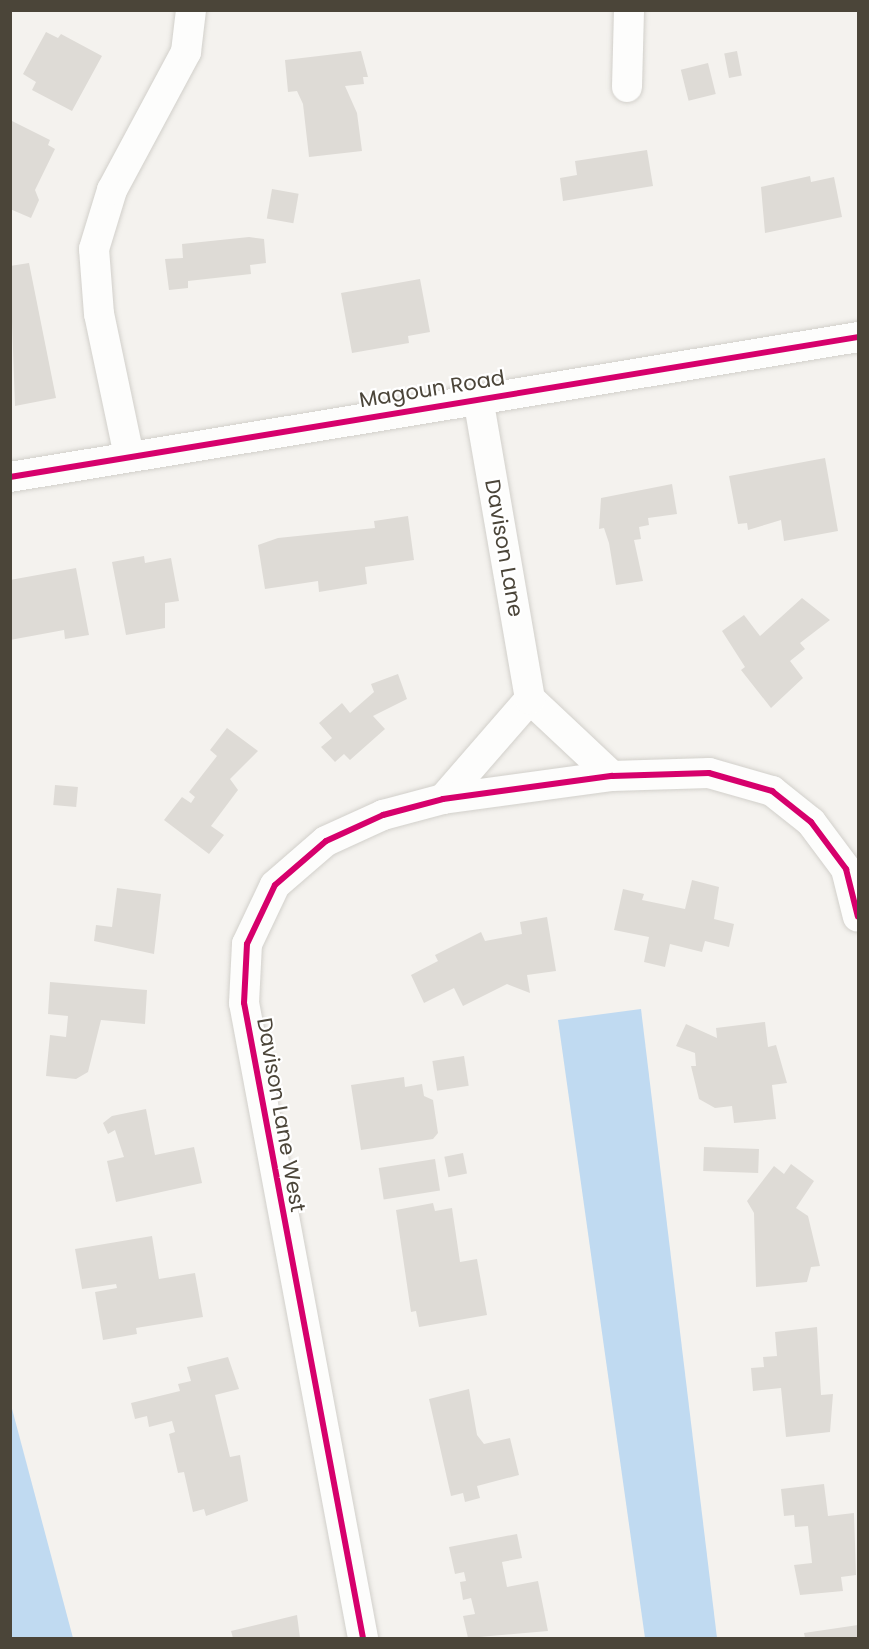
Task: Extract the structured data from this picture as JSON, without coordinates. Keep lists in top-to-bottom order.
{
  "streets": {
    "street": ["Magoun Road", "Davison Lane", "Davison Lane West"]
  },
  "crossings": [
    ["Magoun Road", "Davison Lane"]
  ]
}
